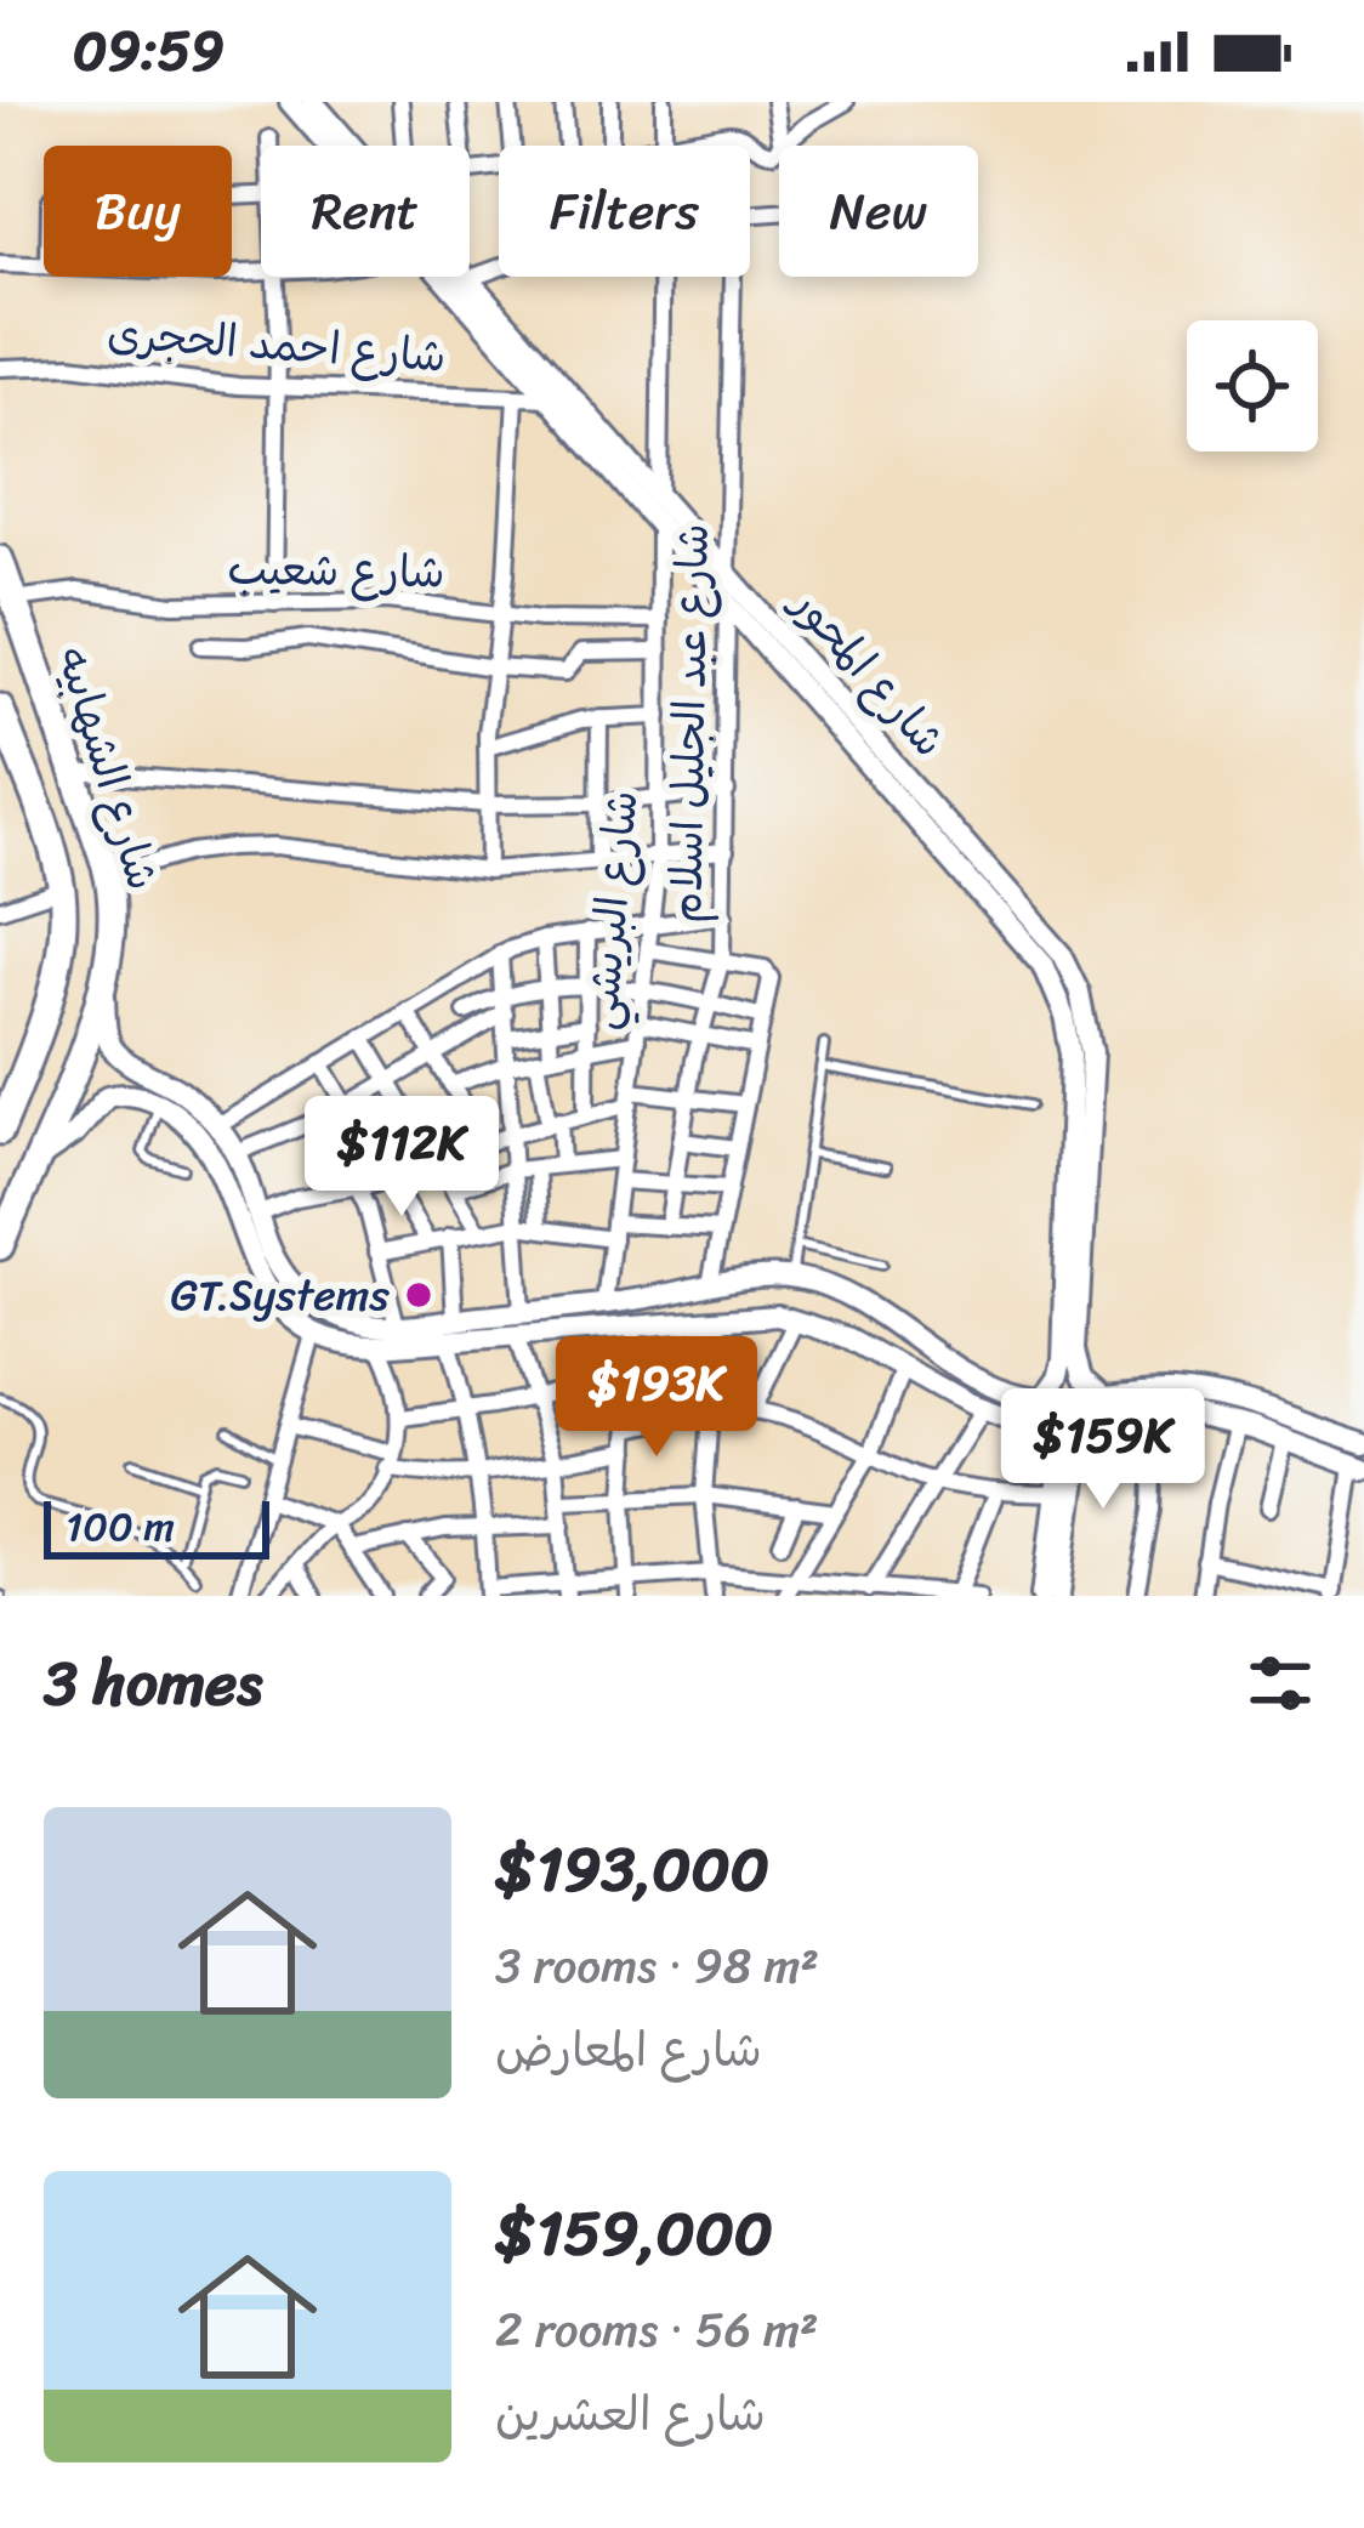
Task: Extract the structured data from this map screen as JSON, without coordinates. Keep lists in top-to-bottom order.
{
  "streets": {
    "highway": ["شارع الشهابيه"],
    "main road": ["شارع المحور"],
    "street": [
      "شارع احمد الحجرى",
      "شارع شعيب",
      "شارع عبد الجليل اسلام",
      "شارع البريشي"
    ]
  },
  "crossings": [
    ["شارع احمد الحجرى", "شارع المحور"],
    ["شارع شعيب", "شارع الشهابيه"],
    ["شارع شعيب", "شارع البريشي"],
    ["شارع المحور", "شارع عبد الجليل اسلام"],
    ["شارع المحور", "شارع البريشي"]
  ],
  "places": ["GT.Systems"],
  "scale_bar": "100 m",
  "page": {
    "status": "09:59",
    "chip": [
      "Buy",
      "Rent",
      "Filters",
      "New"
    ],
    "price": ["$112K", "$193K", "$159K"],
    "scale": "100 m",
    "heading": "3 homes",
    "list": [
      {
        "name": "$193,000",
        "note": "3 rooms · 98 m² · شارع المعارض"
      },
      {
        "name": "$159,000",
        "note": "2 rooms · 56 m² · شارع العشرين"
      }
    ]
  }
}
